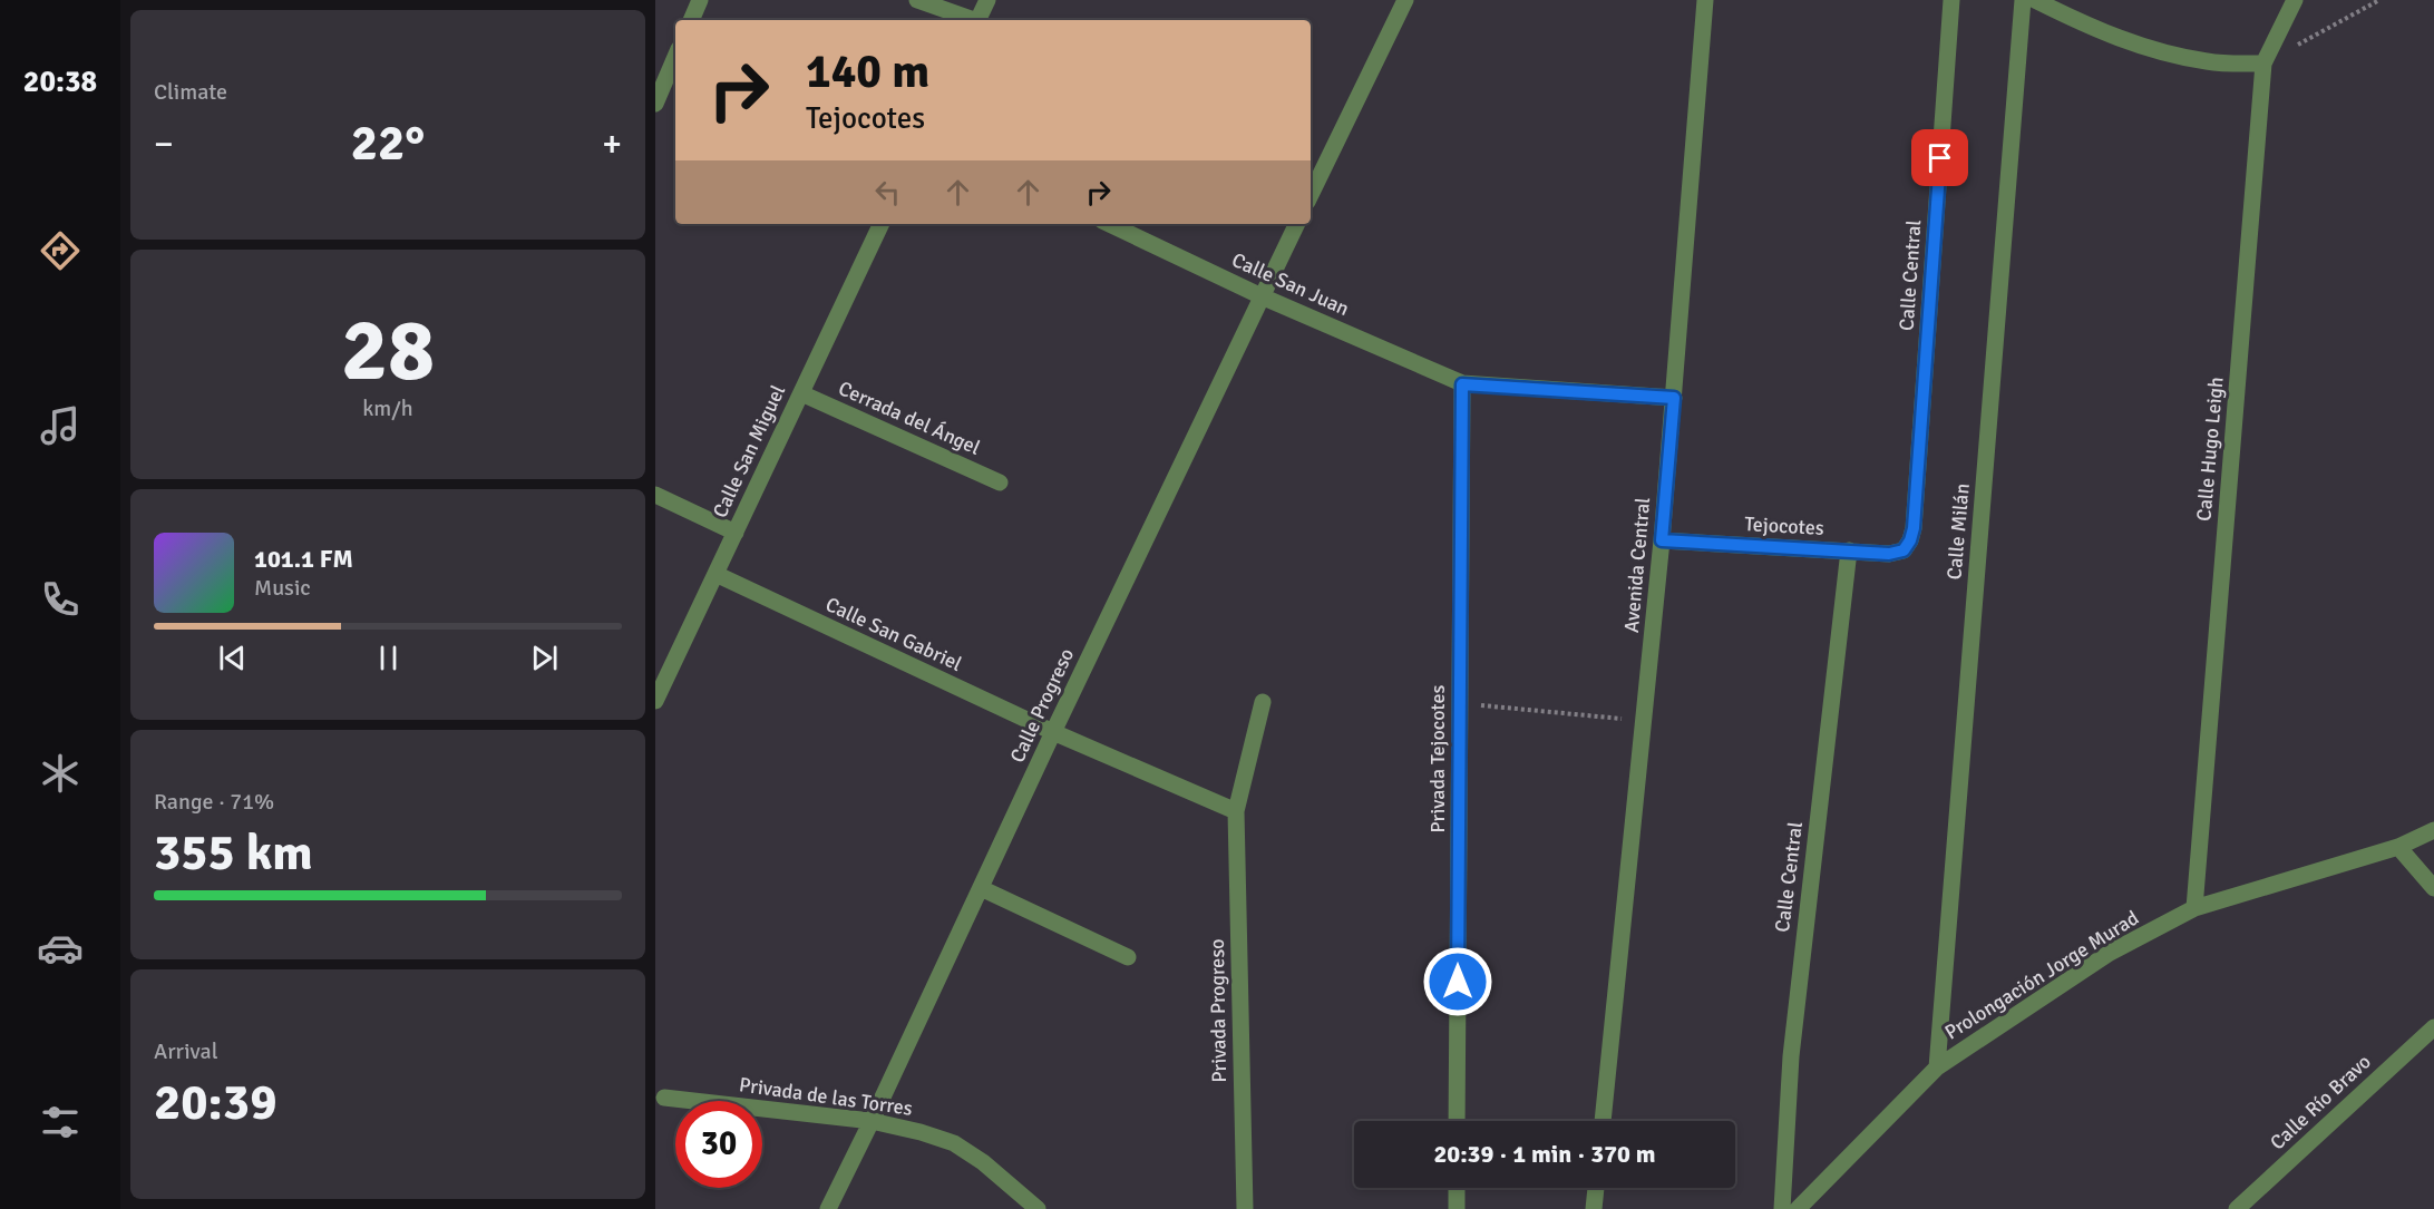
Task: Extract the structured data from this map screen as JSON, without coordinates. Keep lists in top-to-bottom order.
{
  "streets": {
    "street": [
      "Calle Central",
      "Calle San Juan",
      "Cerrada del Ángel",
      "Calle Hugo Leigh",
      "Calle San Miguel",
      "Tejocotes",
      "Calle Milán",
      "Avenida Central",
      "Calle San Gabriel",
      "Calle Progreso",
      "Privada Tejocotes",
      "Prolongación Jorge Murad",
      "Privada Progreso",
      "Privada de las Torres",
      "Calle Río Bravo"
    ]
  },
  "crossings": [
    ["Calle Central", "Tejocotes"],
    ["Calle San Juan", "Calle Progreso"],
    ["Calle San Juan", "Privada Tejocotes"],
    ["Cerrada del Ángel", "Calle San Miguel"],
    ["Calle Hugo Leigh", "Prolongación Jorge Murad"],
    ["Calle San Miguel", "Calle San Gabriel"],
    ["Tejocotes", "Avenida Central"],
    ["Calle Milán", "Prolongación Jorge Murad"],
    ["Calle San Gabriel", "Calle Progreso"],
    ["Calle Progreso", "Privada de las Torres"]
  ],
  "page": {
    "tabs": "20:38",
    "tile": [
      "Climate",
      ["28", "km/h"],
      ["Range · 71%", "355 km"],
      ["Arrival", "20:39"]
    ],
    "turn": ["140 m", "Tejocotes"],
    "heat": ["−", "22°", "+"],
    "song": ["101.1 FM", "Music"],
    "limit": "30",
    "trip": "20:39 · 1 min · 370 m"
  }
}
